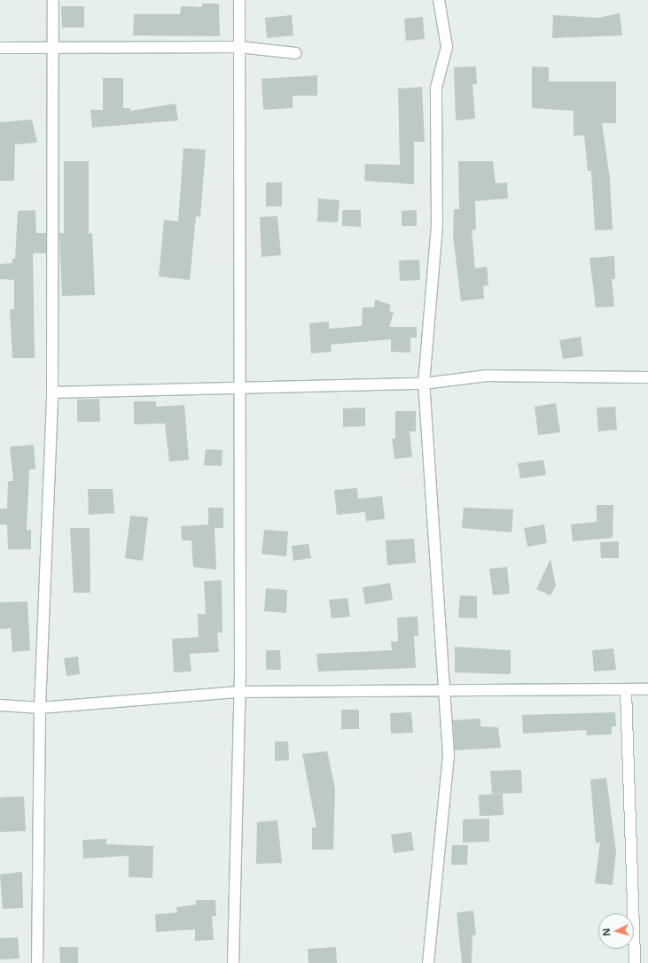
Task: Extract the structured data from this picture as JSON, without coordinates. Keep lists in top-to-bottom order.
{
  "north": "left"
}
